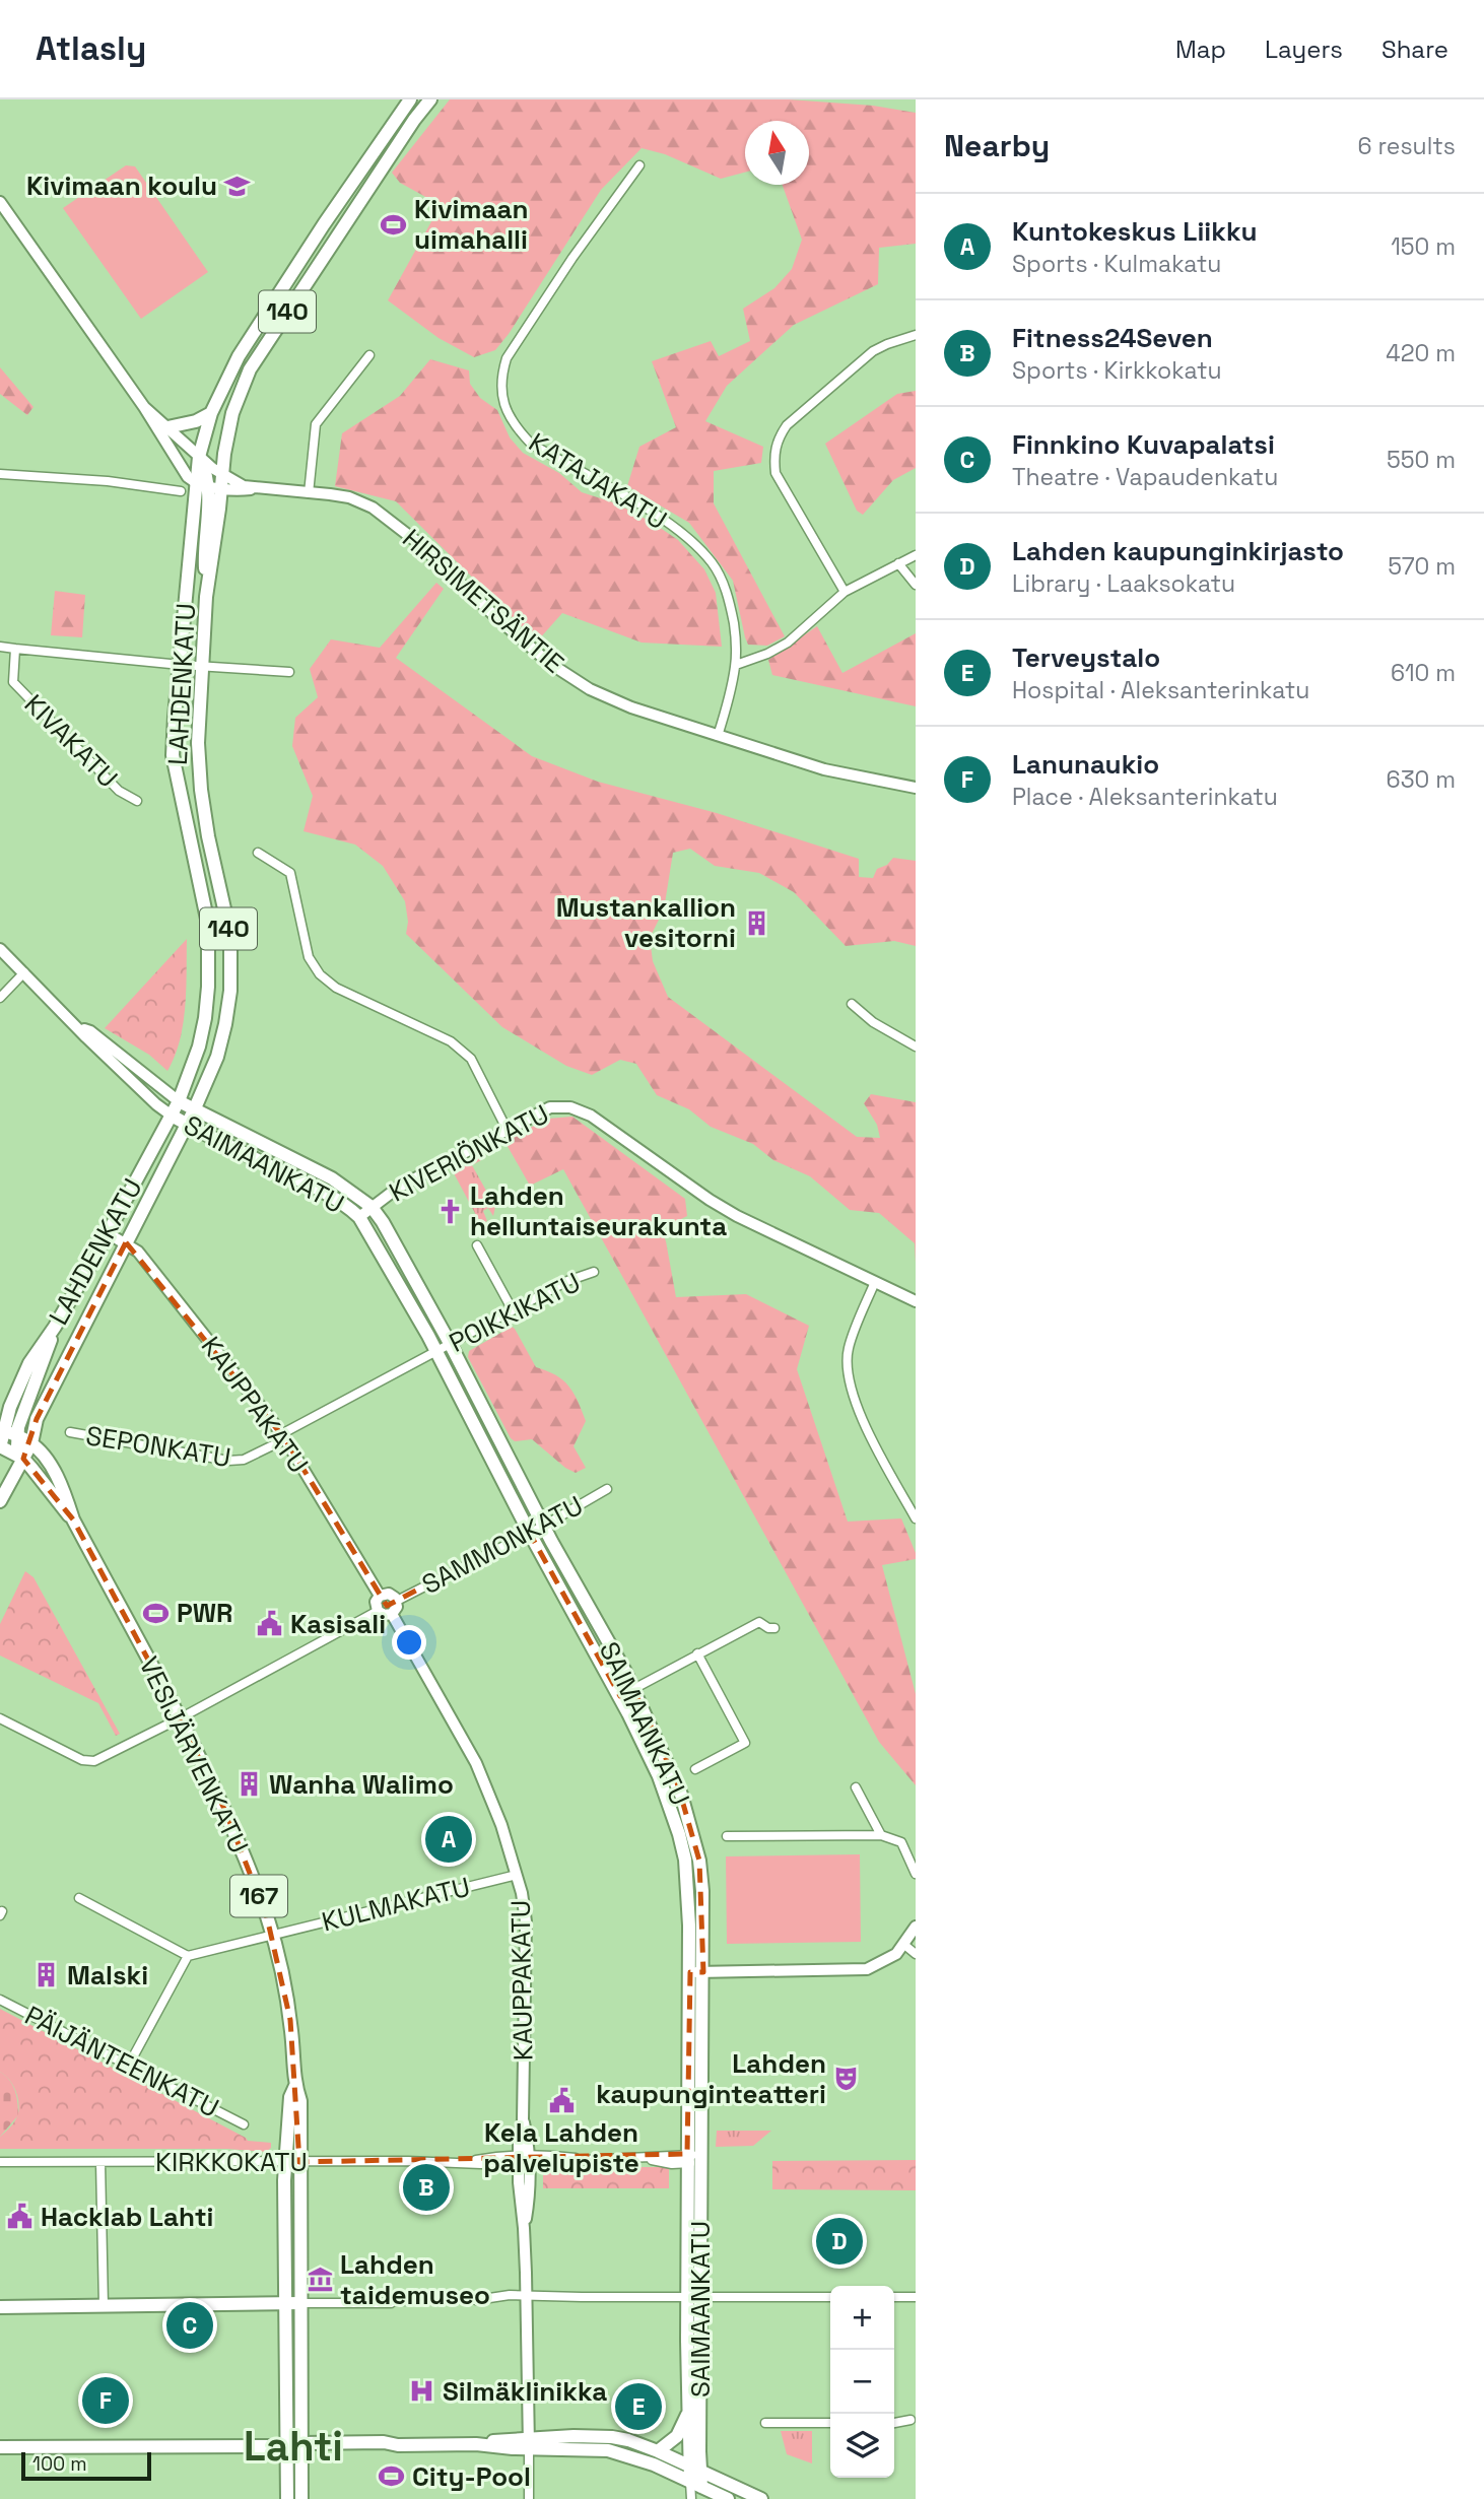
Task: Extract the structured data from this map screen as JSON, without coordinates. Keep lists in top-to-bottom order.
{
  "streets": {
    "main road": [
      "140",
      "LAHDENKATU",
      "SAIMAANKATU",
      "VESIJÄRVENKATU",
      "167"
    ],
    "street": [
      "KATAJAKATU",
      "HIRSIMETSÄNTIE",
      "KIVAKATU",
      "KIVERIÖNKATU",
      "POIKKIKATU",
      "KAUPPAKATU",
      "SEPONKATU",
      "SAMMONKATU",
      "KULMAKATU",
      "PÄIJÄNTEENKATU",
      "KIRKKOKATU"
    ]
  },
  "crossings": [
    ["KATAJAKATU", "HIRSIMETSÄNTIE"],
    ["HIRSIMETSÄNTIE", "LAHDENKATU"],
    ["LAHDENKATU", "SAIMAANKATU"],
    ["LAHDENKATU", "KAUPPAKATU"],
    ["LAHDENKATU", "VESIJÄRVENKATU"],
    ["KIVERIÖNKATU", "SAIMAANKATU"],
    ["SAIMAANKATU", "POIKKIKATU"],
    ["SAIMAANKATU", "SEPONKATU"],
    ["SAIMAANKATU", "SAMMONKATU"],
    ["SAIMAANKATU", "KIRKKOKATU"],
    ["POIKKIKATU", "SEPONKATU"],
    ["KAUPPAKATU", "SEPONKATU"],
    ["KAUPPAKATU", "SAMMONKATU"],
    ["KAUPPAKATU", "KULMAKATU"],
    ["KAUPPAKATU", "KIRKKOKATU"],
    ["VESIJÄRVENKATU", "KULMAKATU"],
    ["VESIJÄRVENKATU", "KIRKKOKATU"]
  ],
  "districts": ["Lahti"],
  "places": {
    "school or university": ["Kivimaan koulu"],
    "sports": ["Kivimaan uimahalli", "PWR", "City-Pool"],
    "building": ["Mustankallion vesitorni", "Wanha Walimo", "Malski"],
    "church": ["Lahden helluntaiseurakunta"],
    "public building": ["Kasisali", "Kela Lahden palvelupiste", "Hacklab Lahti"],
    "theatre": ["Lahden kaupunginteatteri"],
    "museum": ["Lahden taidemuseo"],
    "hospital": ["Silmäklinikka"]
  },
  "scale_bar": "100 m",
  "north": "top",
  "page": {
    "header": "Atlasly",
    "nav": ["Map", "Layers", "Share"],
    "heading": ["Nearby", "6 results"],
    "list": [
      {
        "mark": "A",
        "name": "Kuntokeskus Liikku",
        "note": "Sports · Kulmakatu",
        "value": "150 m"
      },
      {
        "mark": "B",
        "name": "Fitness24Seven",
        "note": "Sports · Kirkkokatu",
        "value": "420 m"
      },
      {
        "mark": "C",
        "name": "Finnkino Kuvapalatsi",
        "note": "Theatre · Vapaudenkatu",
        "value": "550 m"
      },
      {
        "mark": "D",
        "name": "Lahden kaupunginkirjasto",
        "note": "Library · Laaksokatu",
        "value": "570 m"
      },
      {
        "mark": "E",
        "name": "Terveystalo",
        "note": "Hospital · Aleksanterinkatu",
        "value": "610 m"
      },
      {
        "mark": "F",
        "name": "Lanunaukio",
        "note": "Place · Aleksanterinkatu",
        "value": "630 m"
      }
    ],
    "pins": [
      "A",
      "B",
      "D",
      "C",
      "F",
      "E"
    ],
    "map_buttons": ["+", "−"],
    "scale": "100 m"
  }
}
